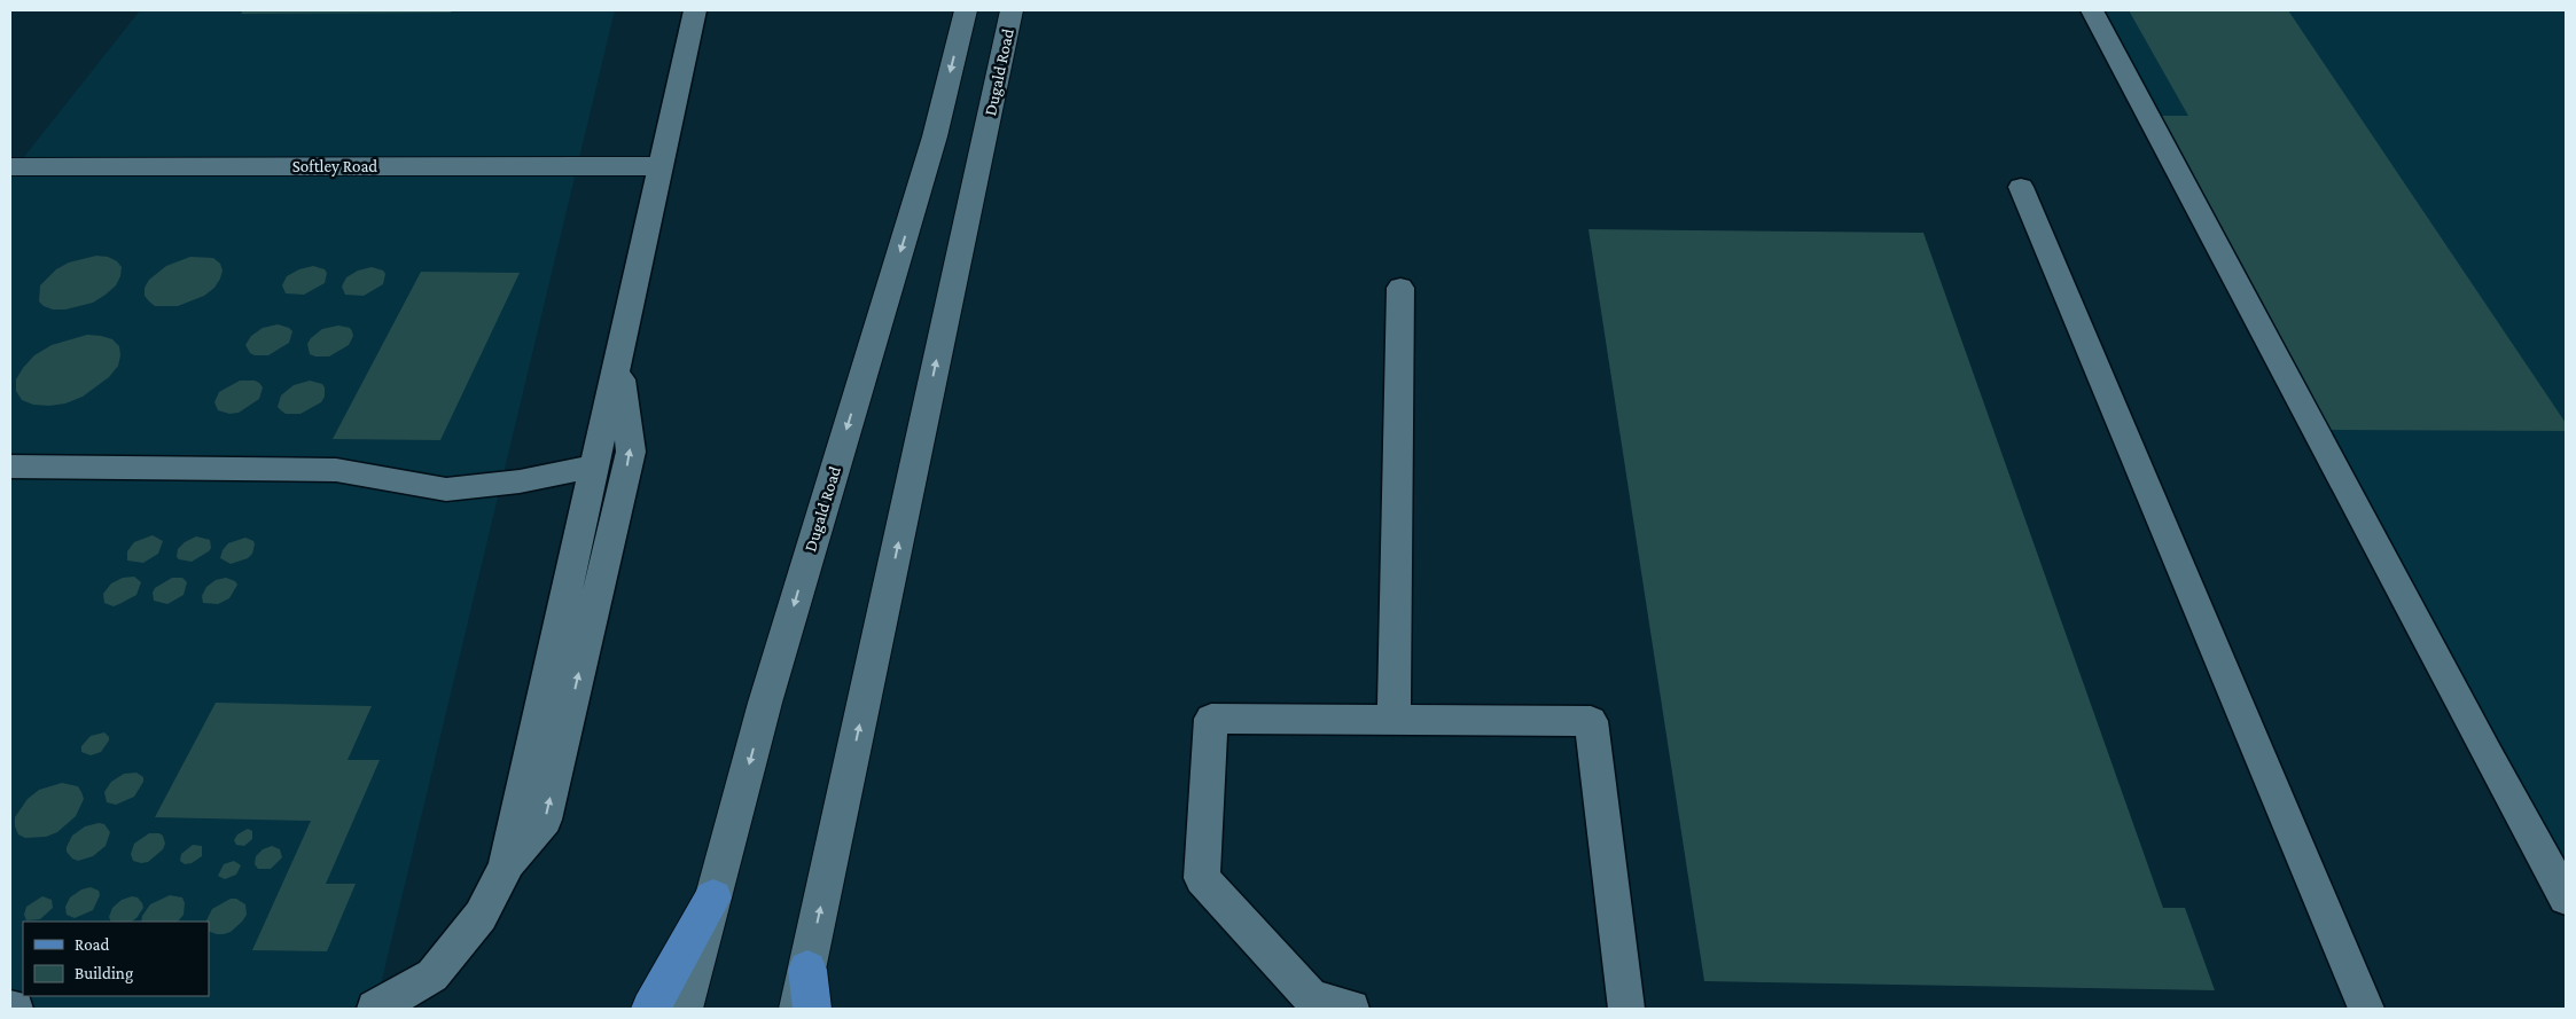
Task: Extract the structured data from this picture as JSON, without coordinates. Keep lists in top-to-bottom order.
{
  "streets": {
    "main road": ["Dugald Road", "Softley Road"]
  },
  "legend": ["Road", "Building"]
}
